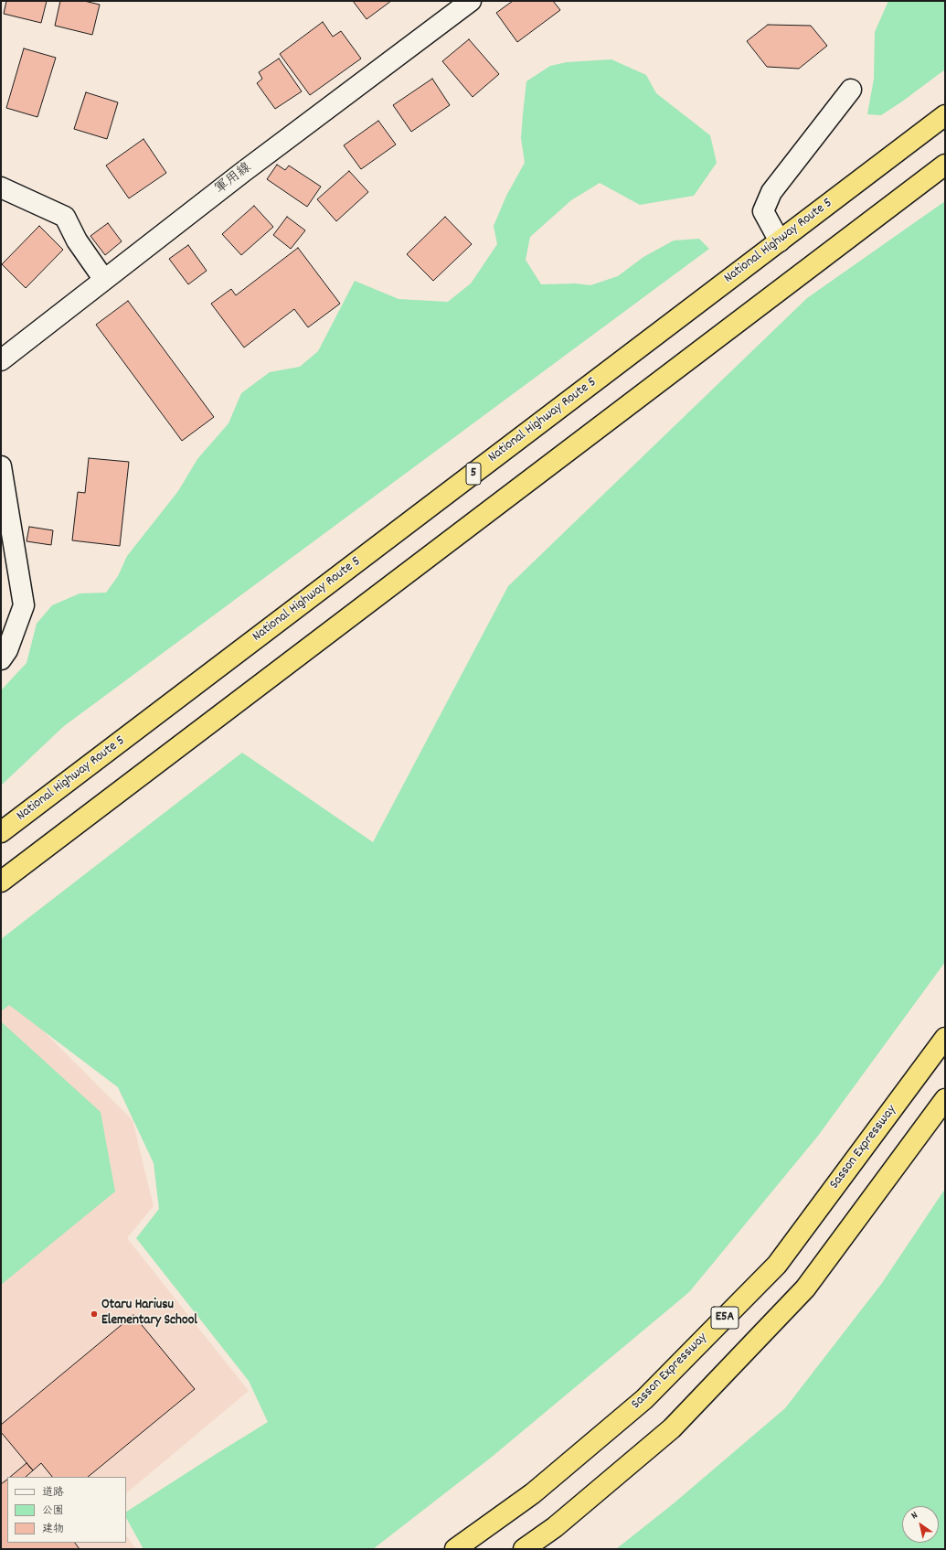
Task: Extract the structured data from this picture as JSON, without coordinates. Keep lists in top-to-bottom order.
{
  "streets": {
    "highway": [
      "National Highway Route 5",
      "5",
      "Sasson Expressway",
      "E5A"
    ],
    "street": ["軍用線"]
  },
  "places": ["Otaru Hariusu Elementary School"],
  "legend": ["道路", "公園", "建物"],
  "north": "top left"
}
